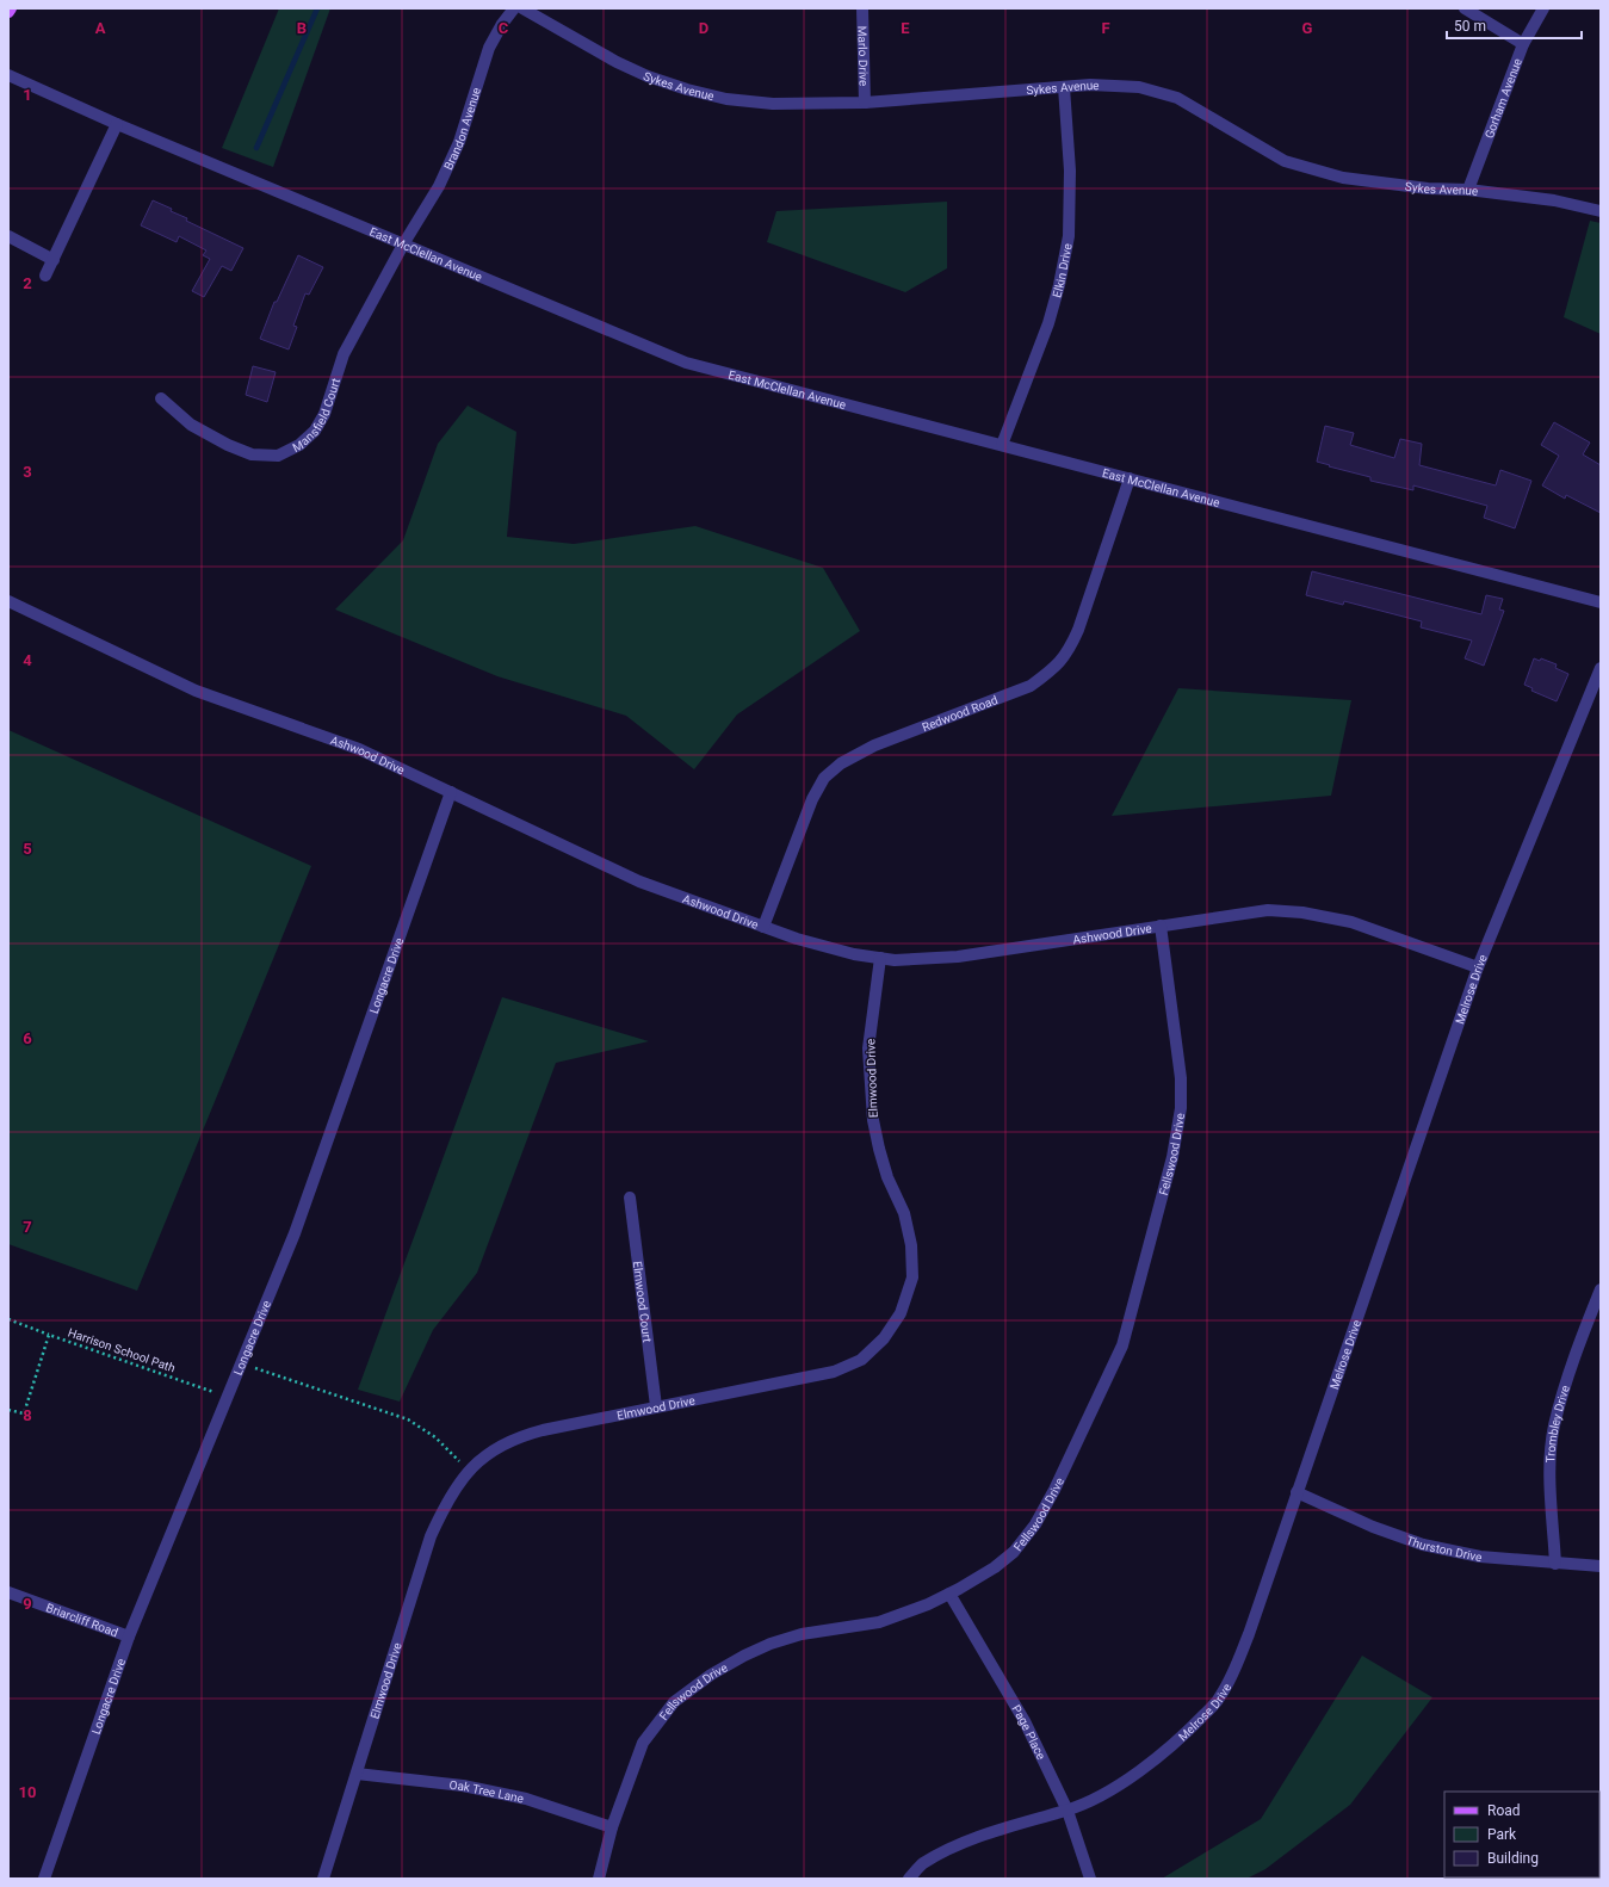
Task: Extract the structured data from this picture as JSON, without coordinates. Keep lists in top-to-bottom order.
{
  "streets": {
    "street": [
      "Marlo Drive",
      "Sykes Avenue",
      "Gorham Avenue",
      "Brandon Avenue",
      "East McClellan Avenue",
      "Elkin Drive",
      "Mansfield Court",
      "Redwood Road",
      "Ashwood Drive",
      "Longacre Drive",
      "Melrose Drive",
      "Elmwood Drive",
      "Fellswood Drive",
      "Elmwood Court",
      "Trombley Drive",
      "Thurston Drive",
      "Briarcliff Road",
      "Page Place",
      "Oak Tree Lane"
    ],
    "path": ["Harrison School Path"]
  },
  "crossings": [
    ["Marlo Drive", "Sykes Avenue"],
    ["Sykes Avenue", "Gorham Avenue"],
    ["Sykes Avenue", "Elkin Drive"],
    ["Brandon Avenue", "East McClellan Avenue"],
    ["Brandon Avenue", "Mansfield Court"],
    ["East McClellan Avenue", "Elkin Drive"],
    ["East McClellan Avenue", "Mansfield Court"],
    ["East McClellan Avenue", "Redwood Road"],
    ["Redwood Road", "Ashwood Drive"],
    ["Ashwood Drive", "Longacre Drive"],
    ["Ashwood Drive", "Melrose Drive"],
    ["Ashwood Drive", "Elmwood Drive"],
    ["Ashwood Drive", "Fellswood Drive"],
    ["Longacre Drive", "Harrison School Path"],
    ["Longacre Drive", "Briarcliff Road"],
    ["Melrose Drive", "Thurston Drive"],
    ["Melrose Drive", "Page Place"],
    ["Elmwood Drive", "Elmwood Court"],
    ["Elmwood Drive", "Oak Tree Lane"],
    ["Fellswood Drive", "Page Place"],
    ["Fellswood Drive", "Oak Tree Lane"],
    ["Trombley Drive", "Thurston Drive"]
  ],
  "legend": ["Road", "Park", "Building"],
  "scale_bar": "50 m",
  "grid": {
    "columns": [
      "A",
      "B",
      "C",
      "D",
      "E",
      "F",
      "G"
    ],
    "rows": [
      "1",
      "2",
      "3",
      "4",
      "5",
      "6",
      "7",
      "8",
      "9",
      "10"
    ]
  }
}
